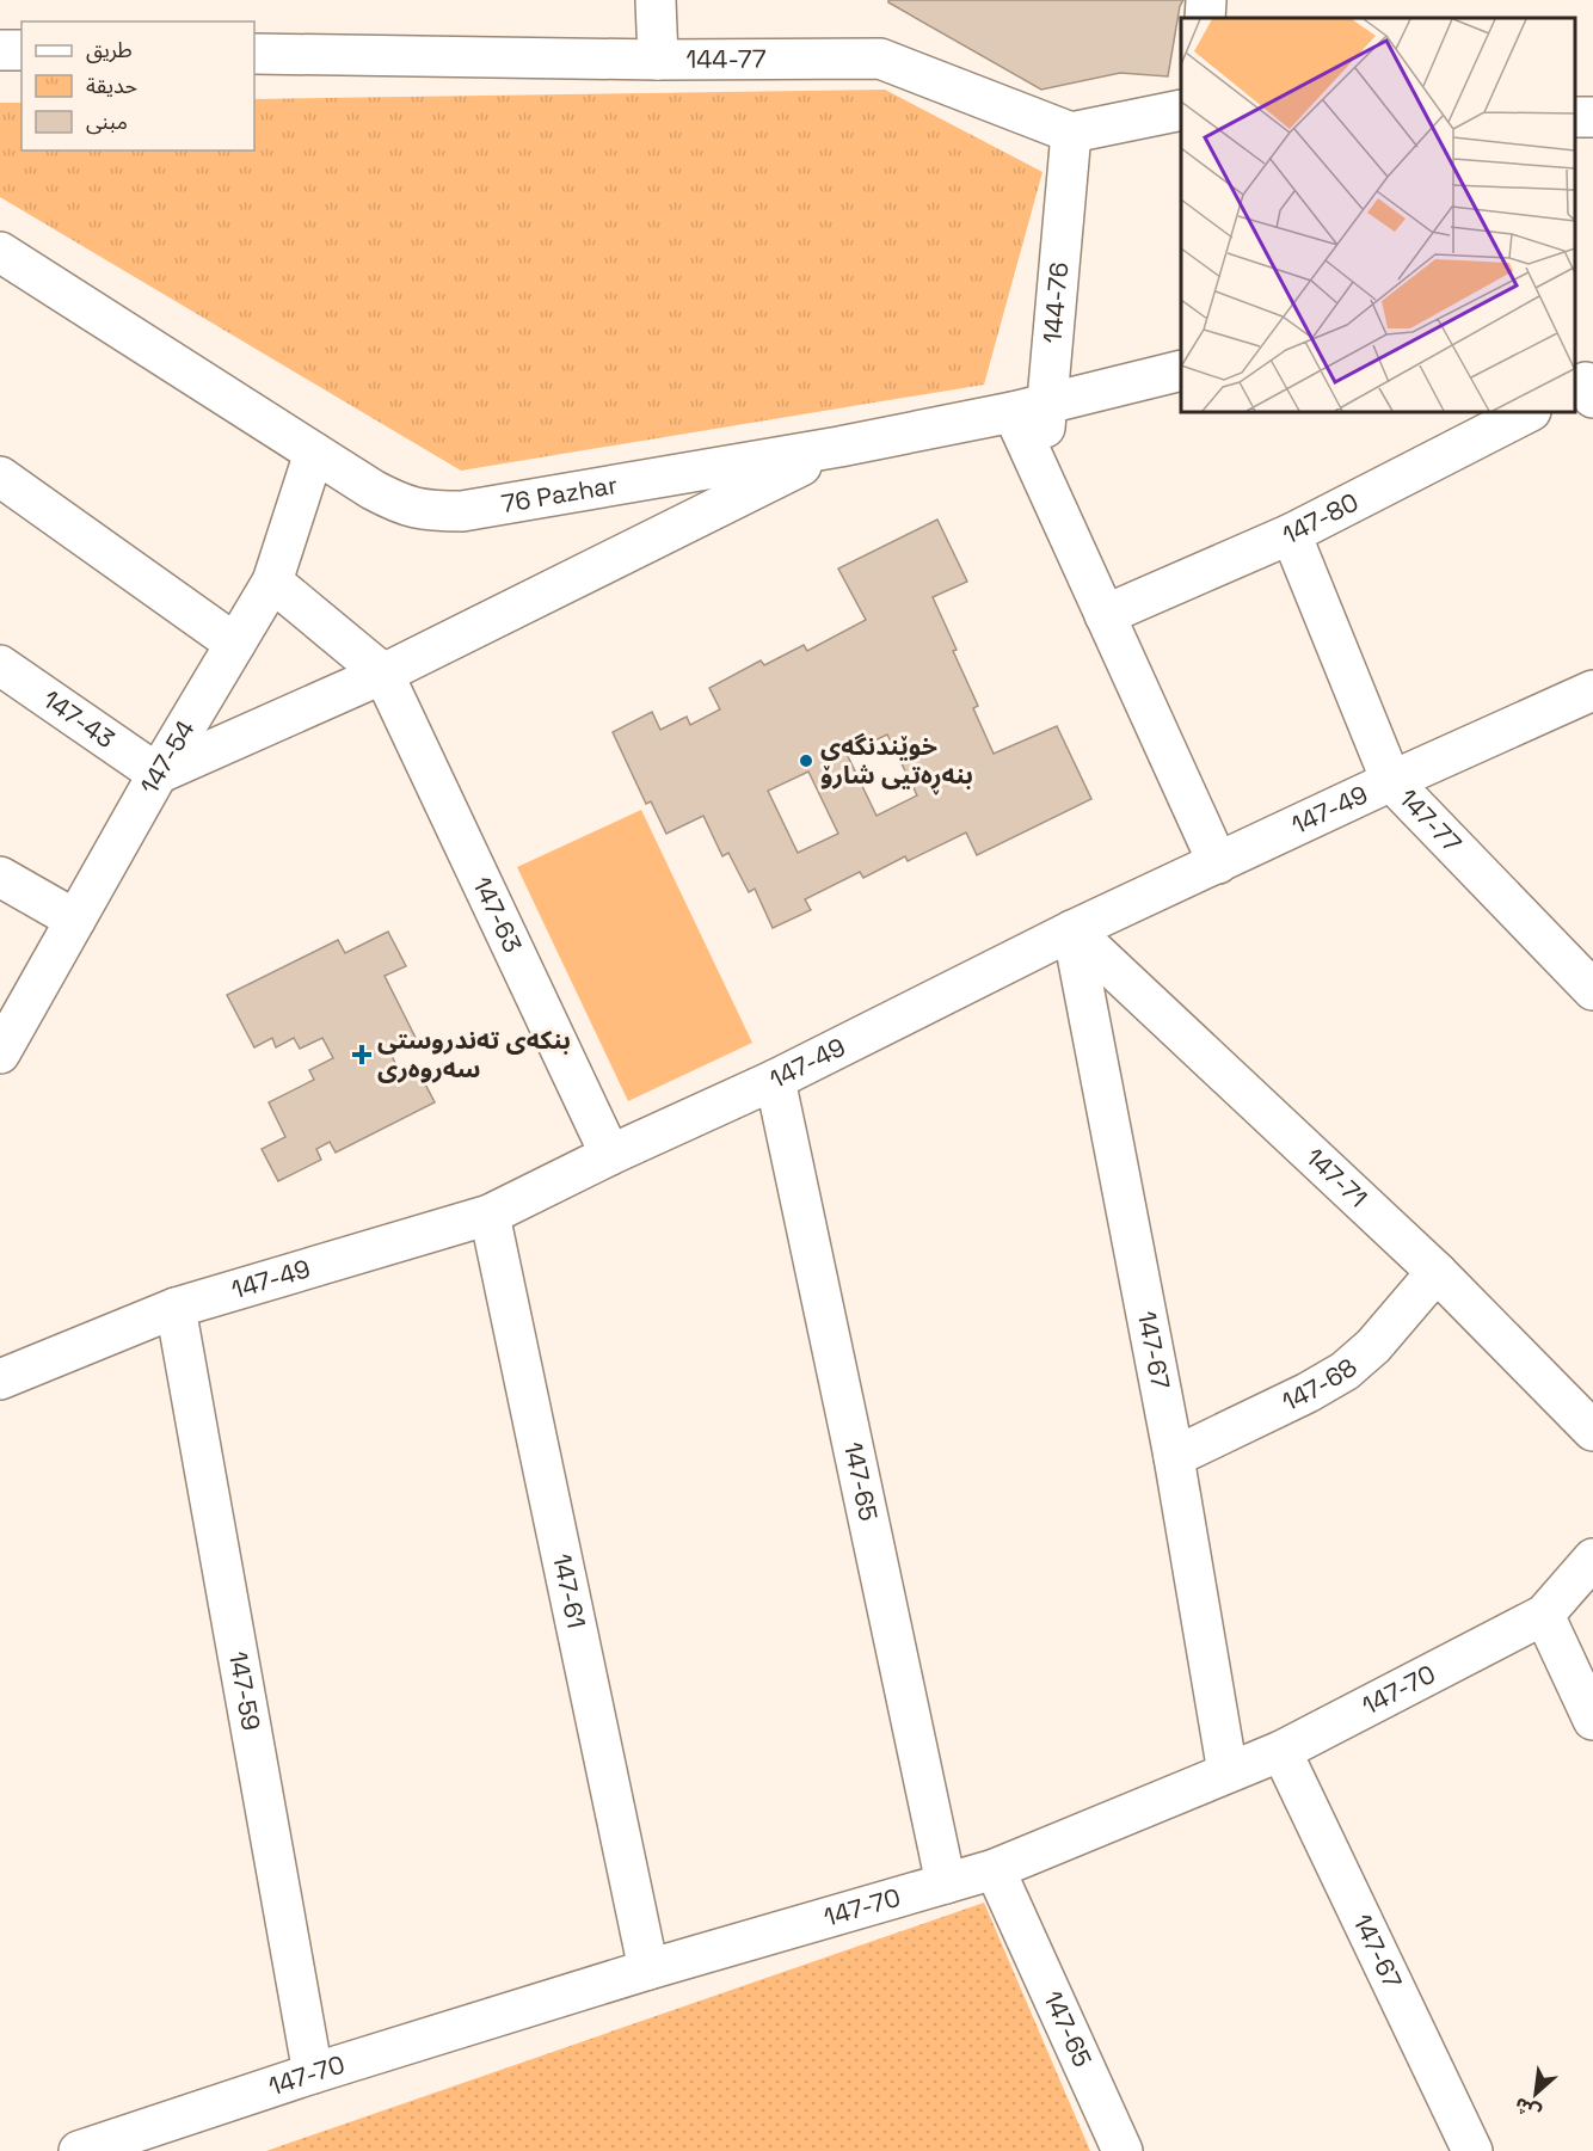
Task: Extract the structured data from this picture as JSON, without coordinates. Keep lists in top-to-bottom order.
{
  "streets": {
    "street": [
      "144-77",
      "144-76",
      "76 Pazhar",
      "147-80",
      "147-43",
      "147-54",
      "147-49",
      "147-77",
      "147-63",
      "147-71",
      "147-67",
      "147-68",
      "147-65",
      "147-61",
      "147-59",
      "147-70"
    ]
  },
  "crossings": [
    ["144-77", "144-76"],
    ["144-76", "76 Pazhar"],
    ["76 Pazhar", "147-54"],
    ["147-80", "147-77"],
    ["147-43", "147-54"],
    ["147-49", "147-77"],
    ["147-49", "147-63"],
    ["147-49", "147-71"],
    ["147-49", "147-67"],
    ["147-49", "147-65"],
    ["147-49", "147-61"],
    ["147-49", "147-59"],
    ["147-71", "147-67"],
    ["147-71", "147-68"],
    ["147-67", "147-68"],
    ["147-67", "147-70"],
    ["147-65", "147-70"],
    ["147-61", "147-70"],
    ["147-59", "147-70"]
  ],
  "places": {
    "other": ["خوێندنگەی بنەڕەتیی شارۆ"],
    "health": ["بنکەی تەندروستی سەروەری"]
  },
  "legend": ["طريق", "حديقة", "مبنى"],
  "north": "bottom left"
}
